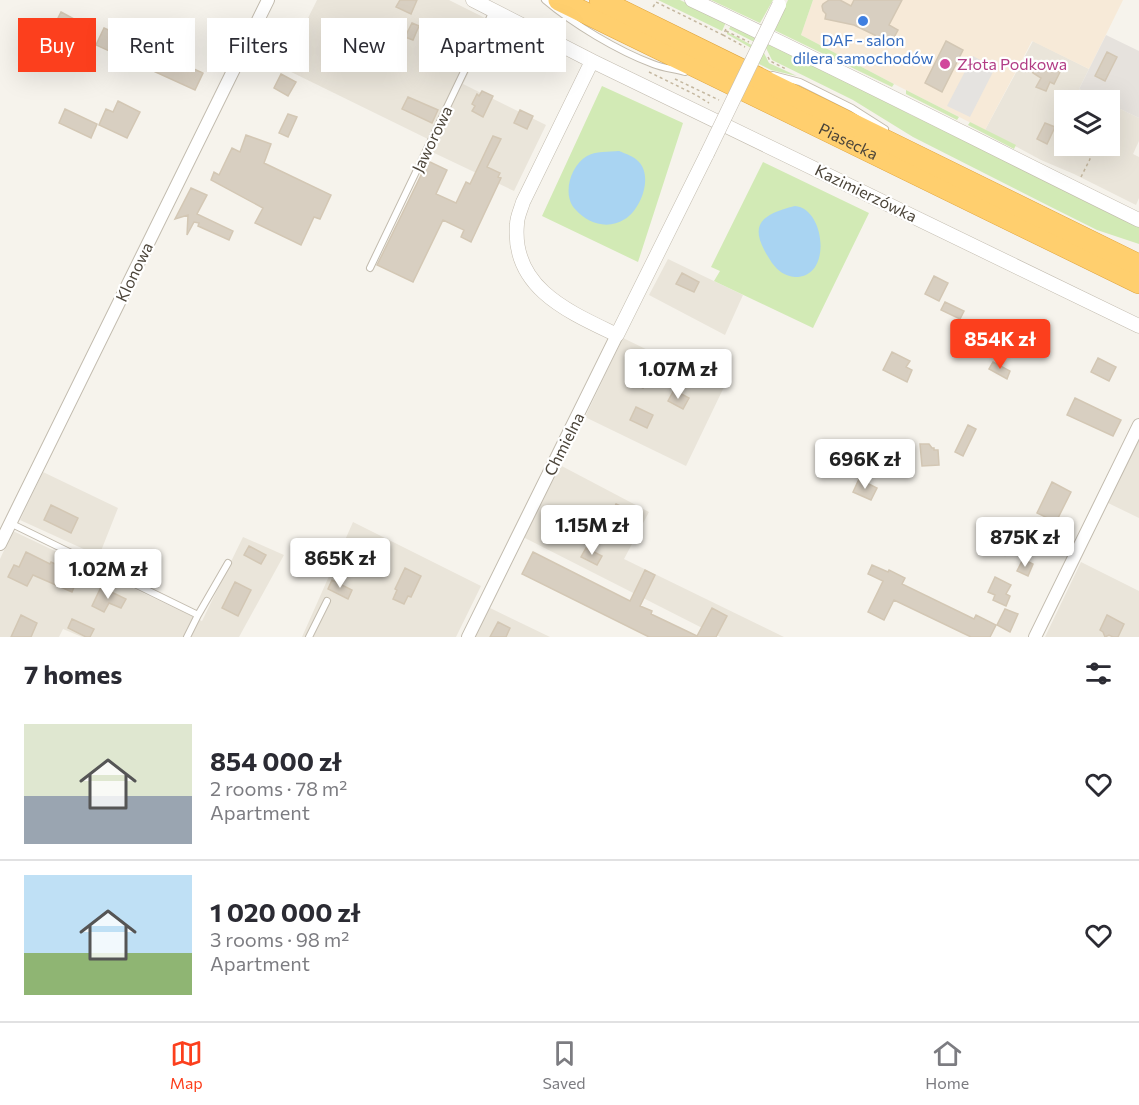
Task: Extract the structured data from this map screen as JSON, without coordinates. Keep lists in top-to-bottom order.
{
  "streets": {
    "highway": ["Piasecka"],
    "street": ["Kazimierzówka", "Klonowa", "Chmielna"],
    "lane": ["Jaworowa"]
  },
  "crossings": [
    ["Jaworowa", "Kazimierzówka"]
  ],
  "places": ["DAF - salon dilera samochodów", "Złota Podkowa"],
  "page": {
    "chip": [
      "Buy",
      "Rent",
      "Filters",
      "New",
      "Apartment"
    ],
    "price": [
      "854K zł",
      "1.07M zł",
      "696K zł",
      "1.15M zł",
      "875K zł",
      "865K zł",
      "1.02M zł"
    ],
    "heading": "7 homes",
    "list": [
      {
        "name": "854 000 zł",
        "note": "2 rooms · 78 m² · Apartment"
      },
      {
        "name": "1 020 000 zł",
        "note": "3 rooms · 98 m² · Apartment"
      }
    ],
    "tabs": ["Map", "Saved", "Home"]
  }
}
